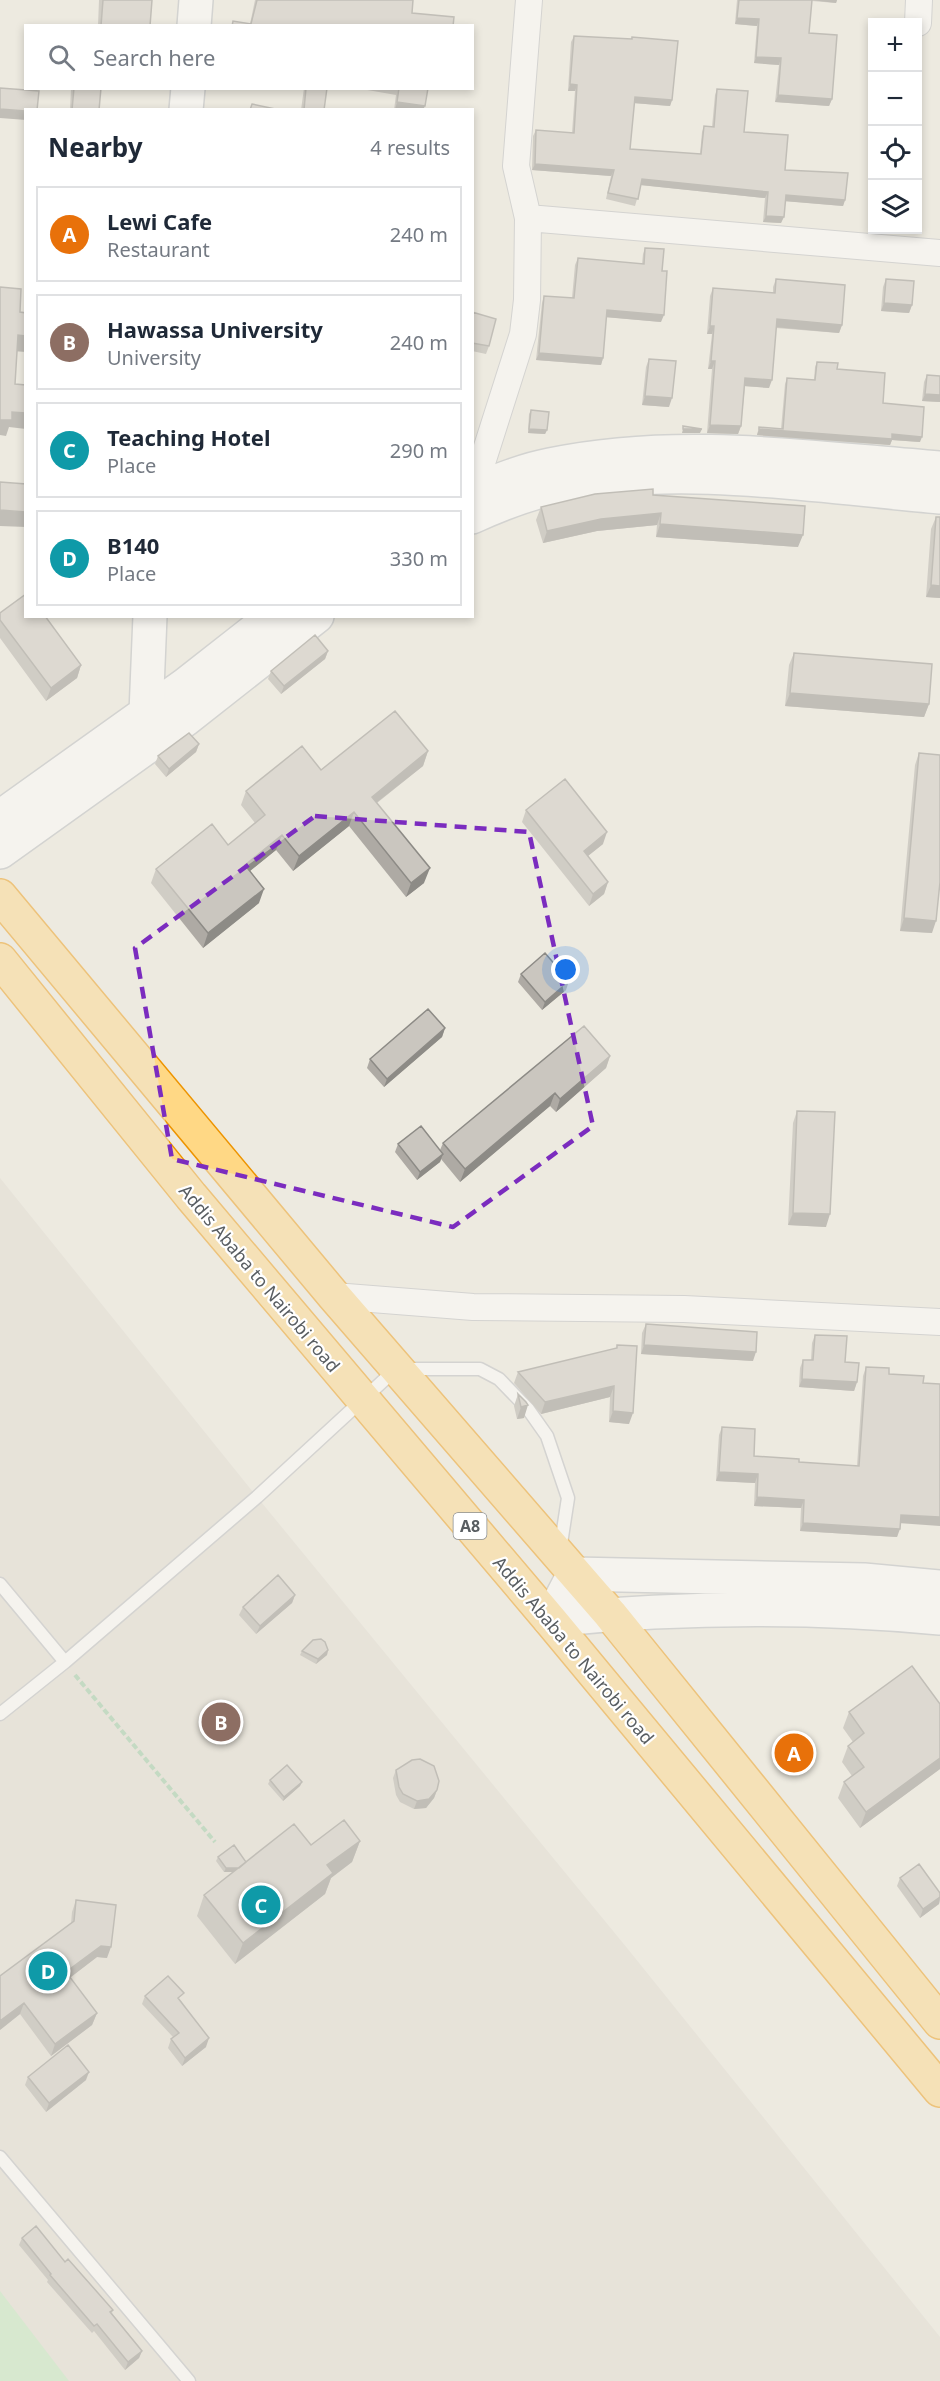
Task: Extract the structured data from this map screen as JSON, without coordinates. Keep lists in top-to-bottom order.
{
  "streets": {
    "highway": ["Addis Ababa to Nairobi road", "A8"]
  },
  "page": {
    "map_buttons": ["+", "−"],
    "search": "Search here",
    "heading": ["Nearby", "4 results"],
    "list": [
      {
        "mark": "A",
        "name": "Lewi Cafe",
        "note": "Restaurant",
        "value": "240 m"
      },
      {
        "mark": "B",
        "name": "Hawassa University",
        "note": "University",
        "value": "240 m"
      },
      {
        "mark": "C",
        "name": "Teaching Hotel",
        "note": "Place",
        "value": "290 m"
      },
      {
        "mark": "D",
        "name": "B140",
        "note": "Place",
        "value": "330 m"
      }
    ],
    "pins": [
      "B",
      "A",
      "C",
      "D"
    ]
  }
}
